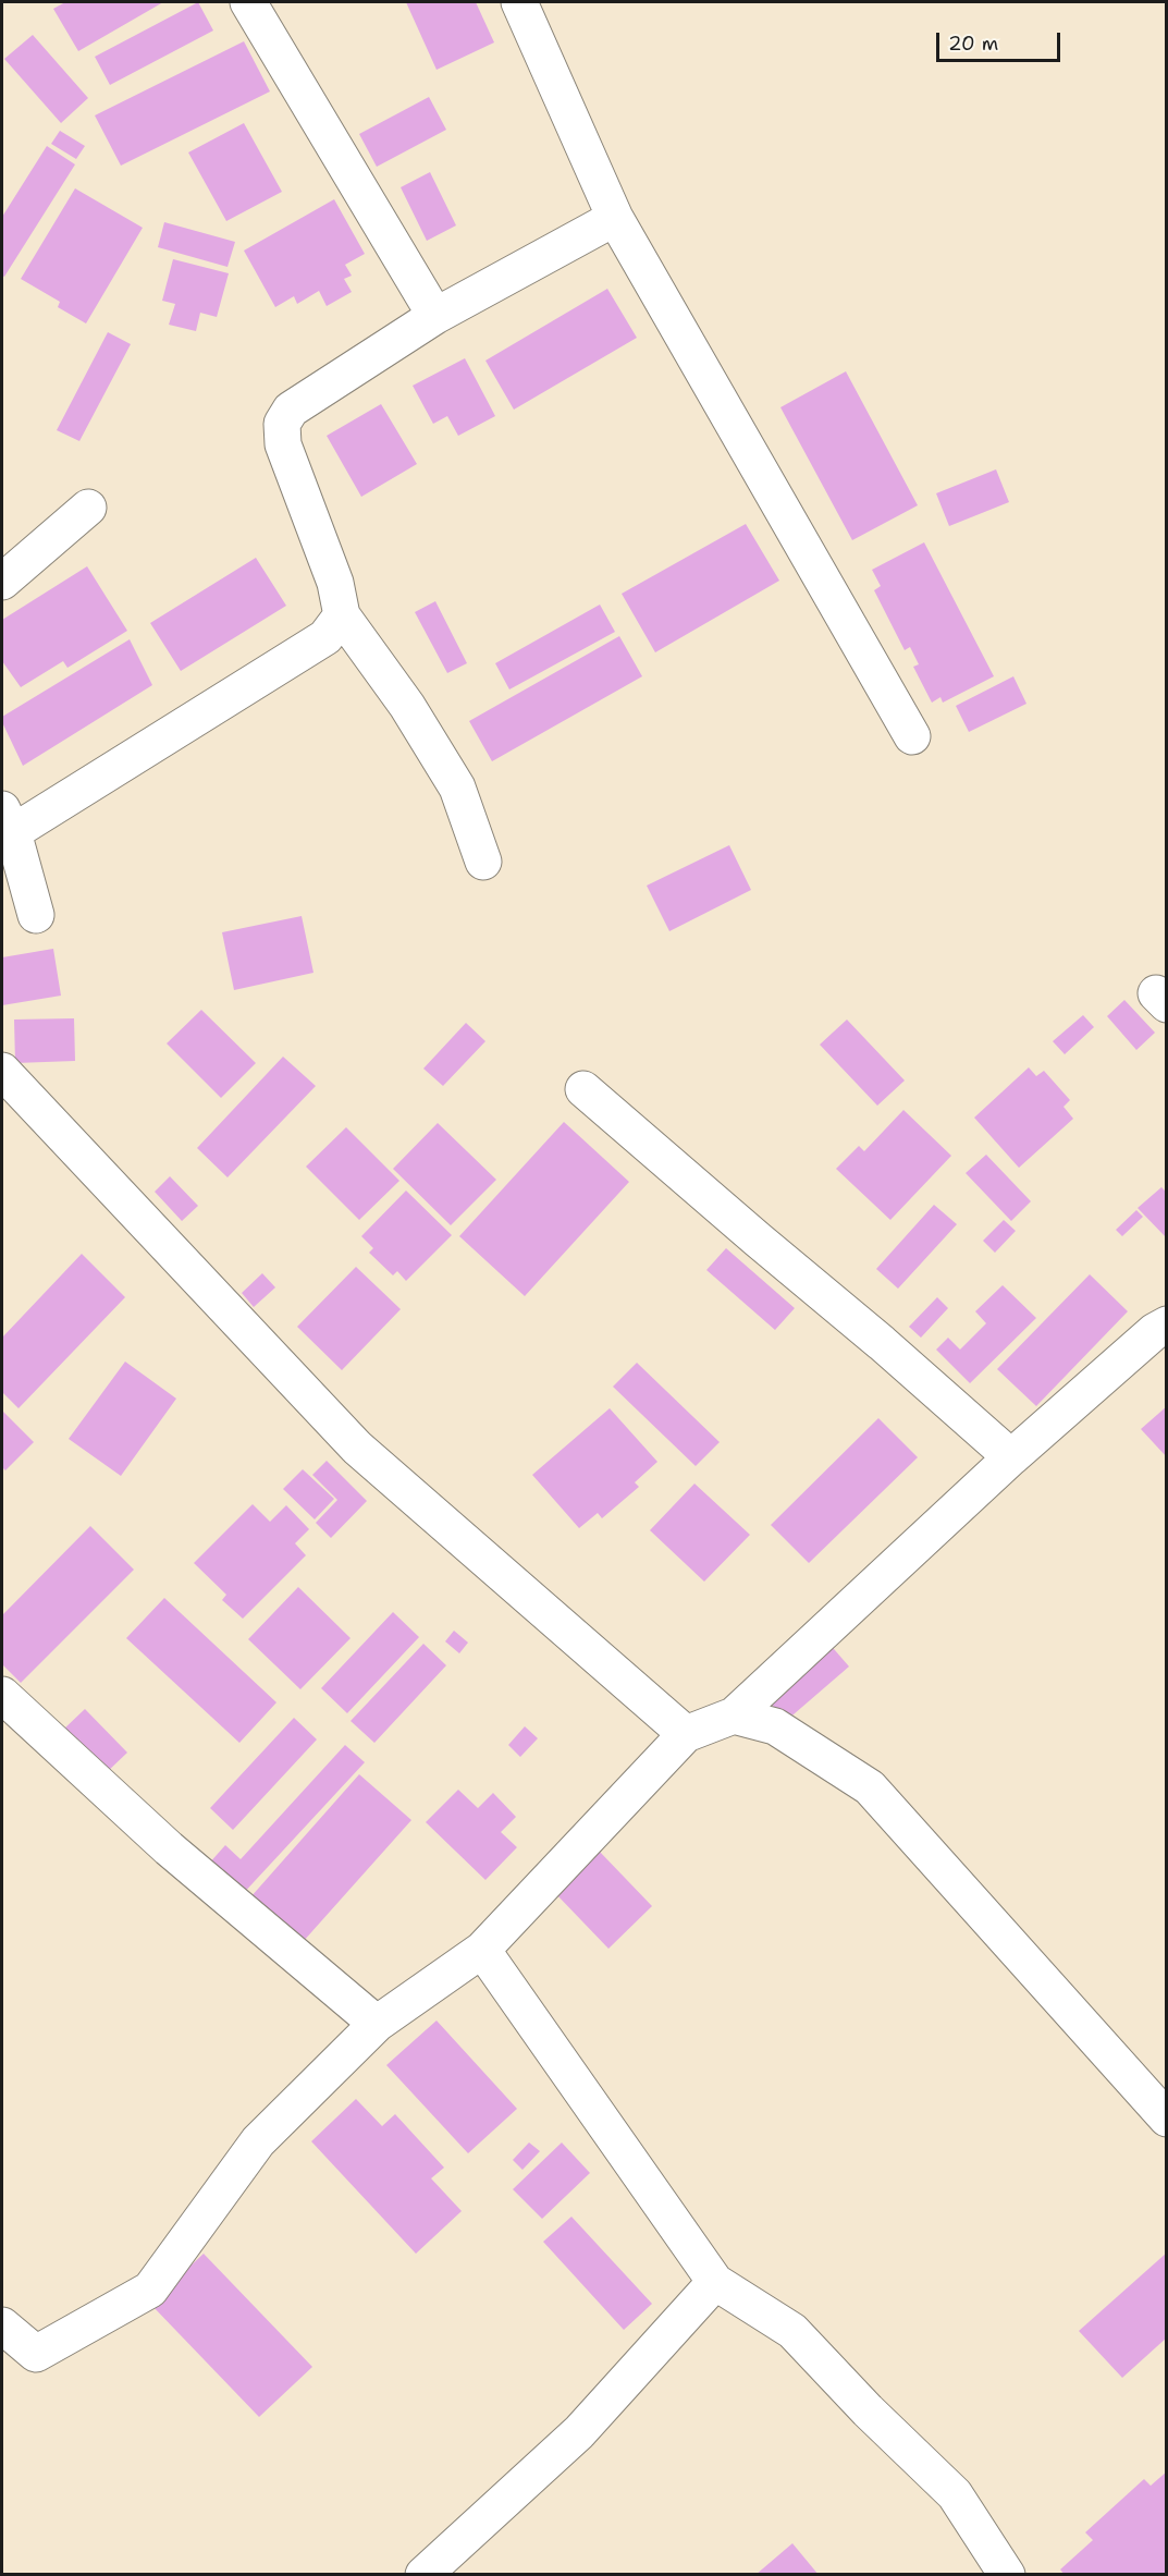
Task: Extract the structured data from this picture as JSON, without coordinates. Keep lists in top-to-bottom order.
{
  "scale_bar": "20 m"
}
